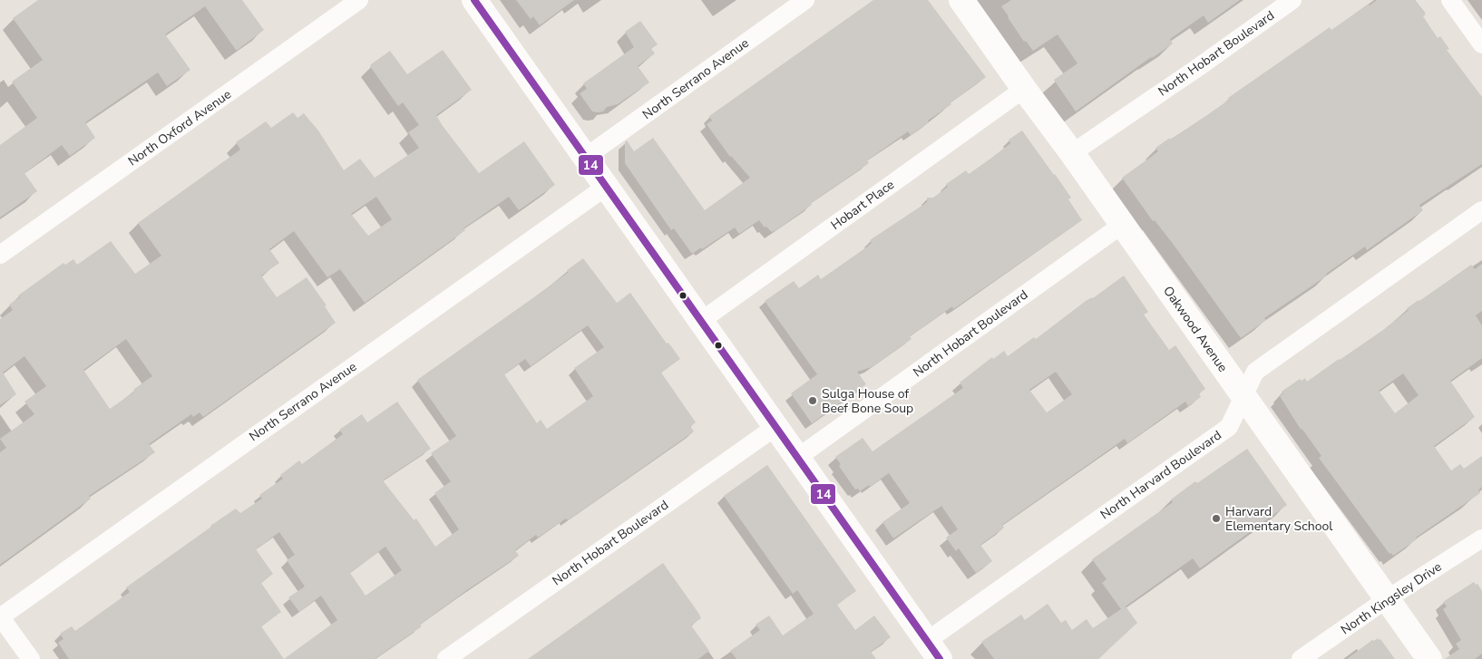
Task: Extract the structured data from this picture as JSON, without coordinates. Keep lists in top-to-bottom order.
{
  "streets": {
    "street": [
      "North Hobart Boulevard",
      "North Serrano Avenue",
      "North Oxford Avenue",
      "Hobart Place",
      "Oakwood Avenue",
      "North Harvard Boulevard",
      "North Kingsley Drive"
    ]
  },
  "crossings": [
    ["North Hobart Boulevard", "Oakwood Avenue"],
    ["Hobart Place", "Oakwood Avenue"],
    ["Oakwood Avenue", "North Harvard Boulevard"],
    ["Oakwood Avenue", "North Kingsley Drive"]
  ],
  "places": ["Sulga House of Beef Bone Soup", "Harvard Elementary School"],
  "lines": ["transit line 14"]
}
